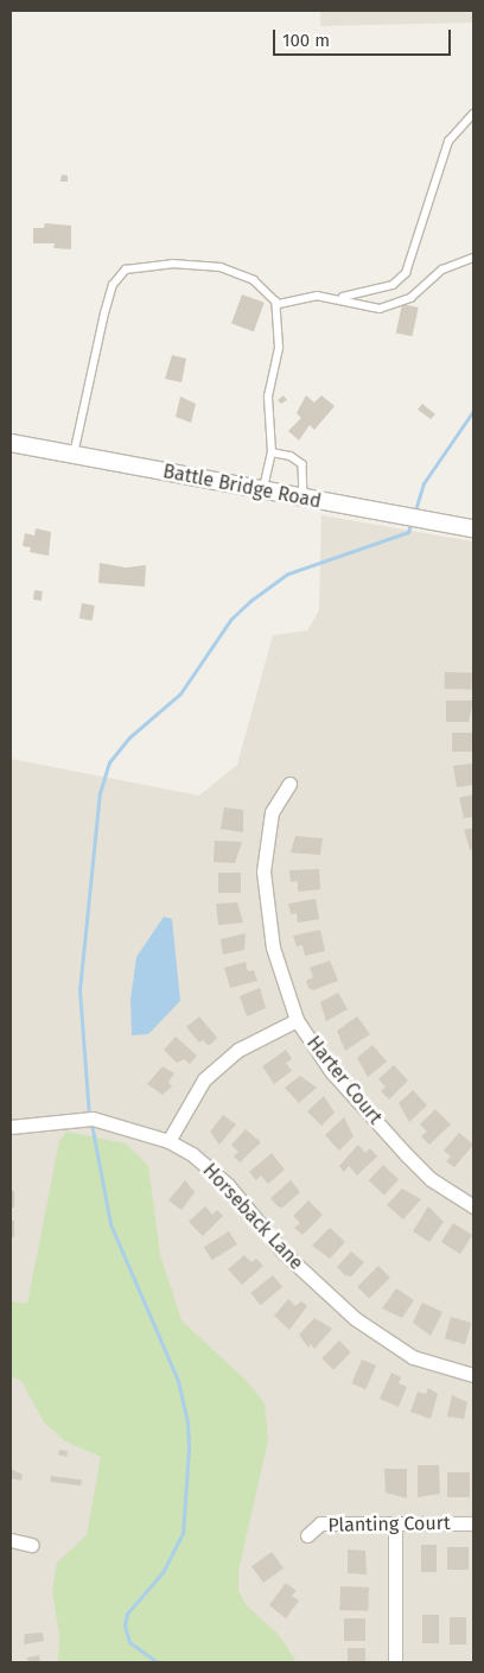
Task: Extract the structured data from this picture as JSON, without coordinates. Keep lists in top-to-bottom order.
{
  "streets": {
    "street": [
      "Battle Bridge Road",
      "Harter Court",
      "Horseback Lane",
      "Planting Court"
    ]
  },
  "scale_bar": "100 m"
}
